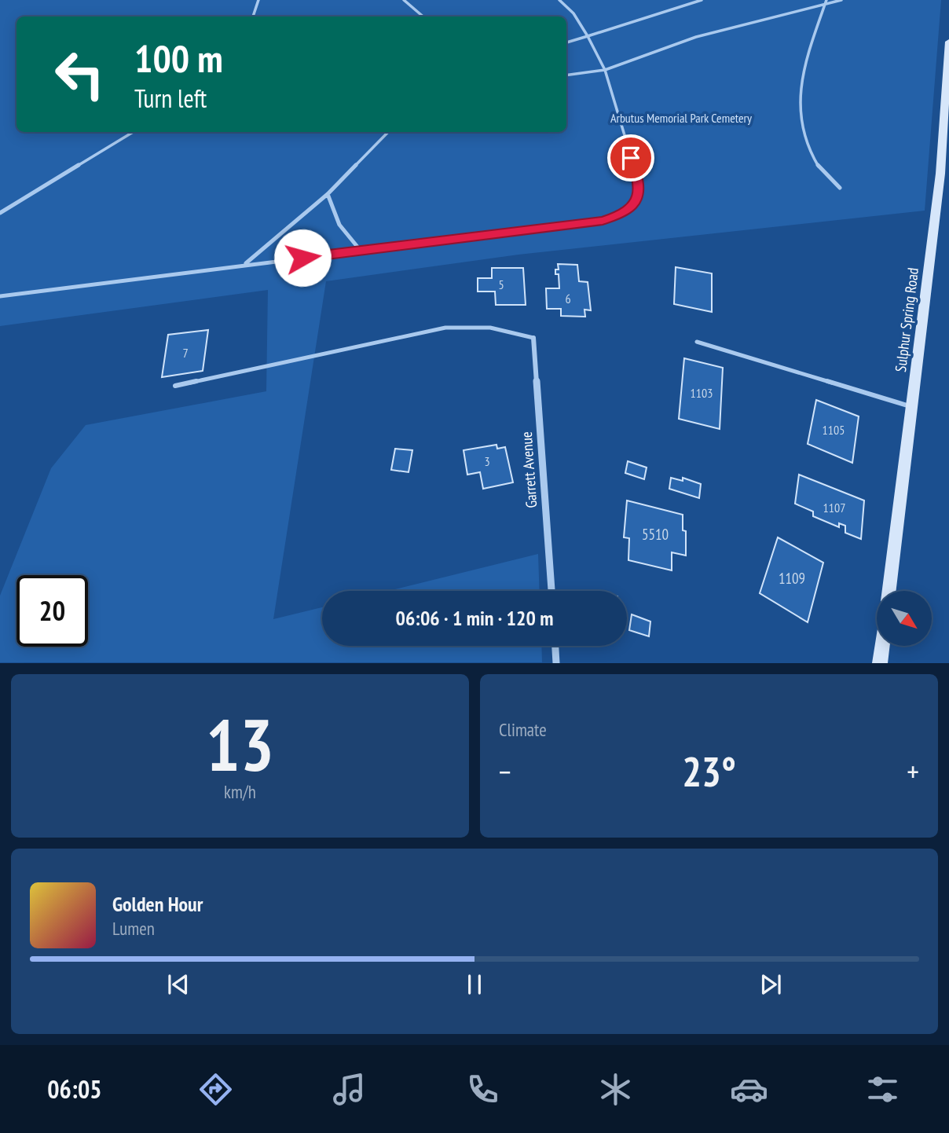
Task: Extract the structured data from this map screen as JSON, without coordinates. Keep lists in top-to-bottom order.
{
  "streets": {
    "main road": ["Sulphur Spring Road"],
    "street": ["Garrett Avenue"]
  },
  "parks": ["Arbutus Memorial Park Cemetery"],
  "house_numbers": [
    "5",
    "6",
    "7",
    "1103",
    "1105",
    "3",
    "1107",
    "5510",
    "1109"
  ],
  "north": "bottom right",
  "page": {
    "turn": ["100 m", "Turn left"],
    "limit": "20",
    "trip": "06:06 · 1 min · 120 m",
    "tile": [
      ["13", "km/h"],
      "Climate"
    ],
    "heat": ["−", "23°", "+"],
    "song": ["Golden Hour", "Lumen"],
    "tabs": "06:05"
  }
}
